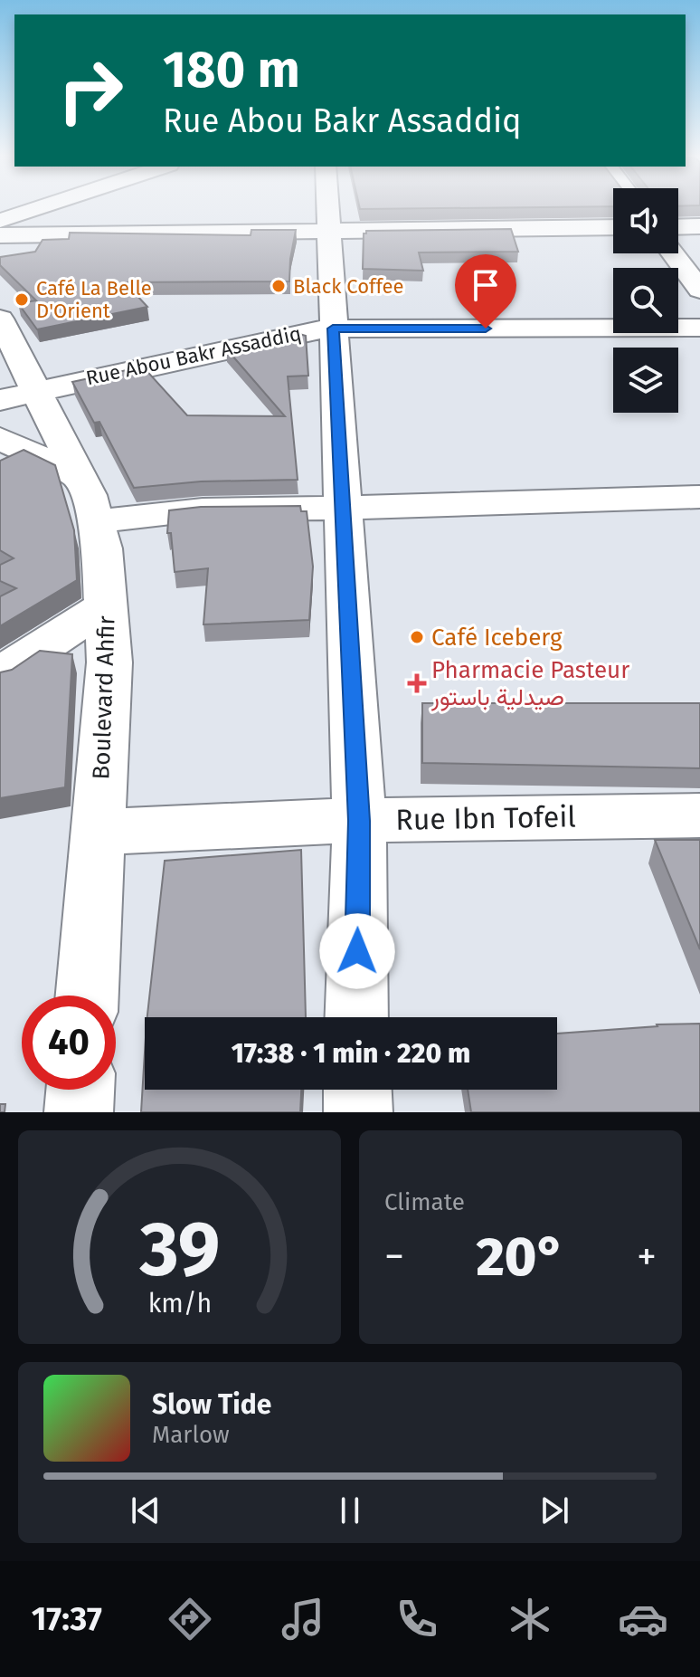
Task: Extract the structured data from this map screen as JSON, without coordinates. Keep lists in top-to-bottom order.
{
  "streets": {
    "street": ["Rue Abou Bakr Assaddiq", "Boulevard Ahfir", "Rue Ibn Tofeil"]
  },
  "crossings": [
    ["Rue Abou Bakr Assaddiq", "Boulevard Ahfir"],
    ["Boulevard Ahfir", "Rue Ibn Tofeil"]
  ],
  "places": {
    "other": ["Black Coffee", "Café La Belle D'Orient", "Café Iceberg"],
    "health": ["Pharmacie Pasteur صيدلية باستور"]
  },
  "page": {
    "turn": ["180 m", "Rue Abou Bakr Assaddiq"],
    "limit": "40",
    "trip": "17:38 · 1 min · 220 m",
    "tile": "Climate",
    "heat": ["−", "20°", "+"],
    "song": ["Slow Tide", "Marlow"],
    "tabs": "17:37",
    "gauge": ["39", "km/h"]
  }
}
